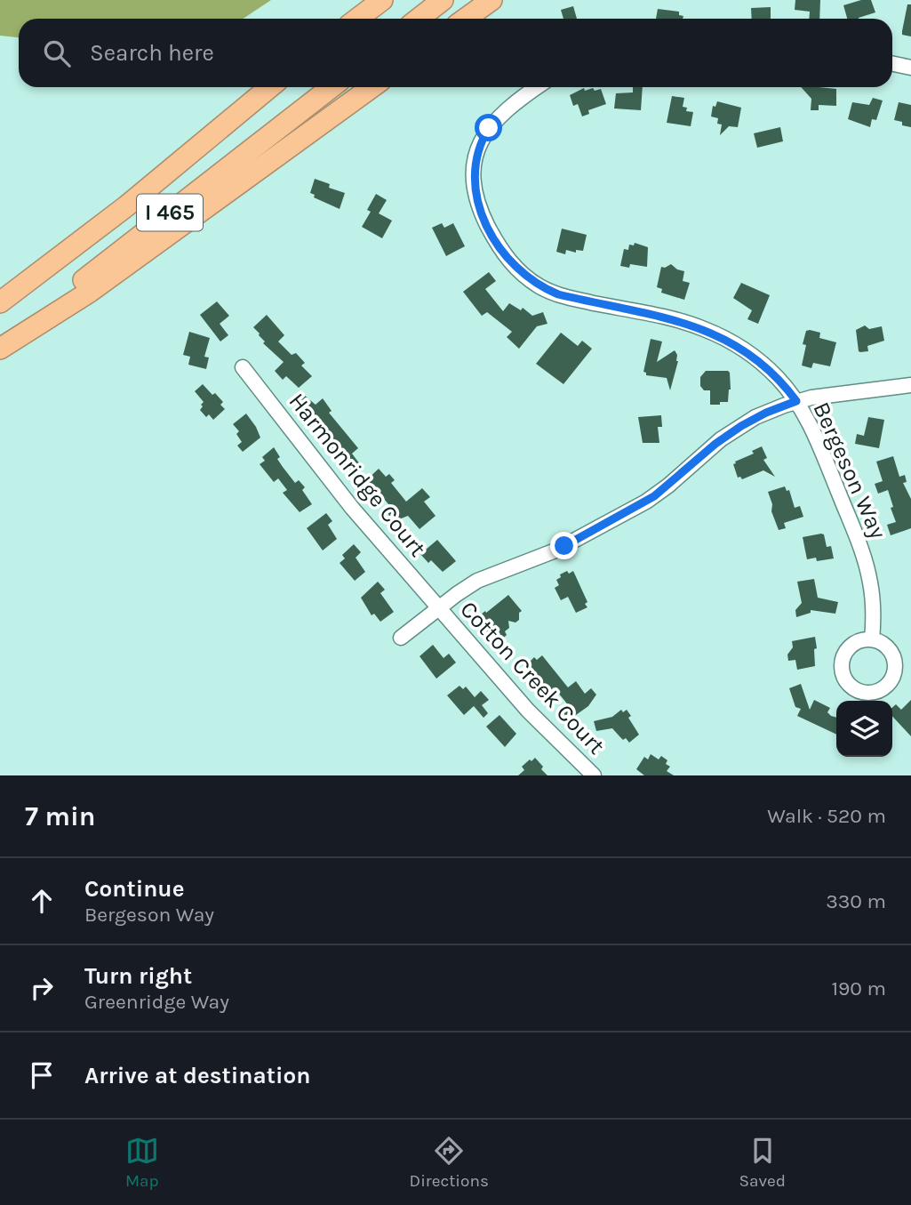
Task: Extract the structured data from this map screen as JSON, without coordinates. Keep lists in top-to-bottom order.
{
  "streets": {
    "highway": ["I 465"],
    "street": ["Bergeson Way", "Harmonridge Court", "Cotton Creek Court"]
  },
  "crossings": [
    ["Harmonridge Court", "Cotton Creek Court"]
  ],
  "page": {
    "search": "Search here",
    "heading": ["7 min", "Walk · 520 m"],
    "list": [
      ["Continue", "Bergeson Way", "330 m"],
      ["Turn right", "Greenridge Way", "190 m"],
      "Arrive at destination"
    ],
    "nav": ["Map", "Directions", "Saved"]
  }
}
